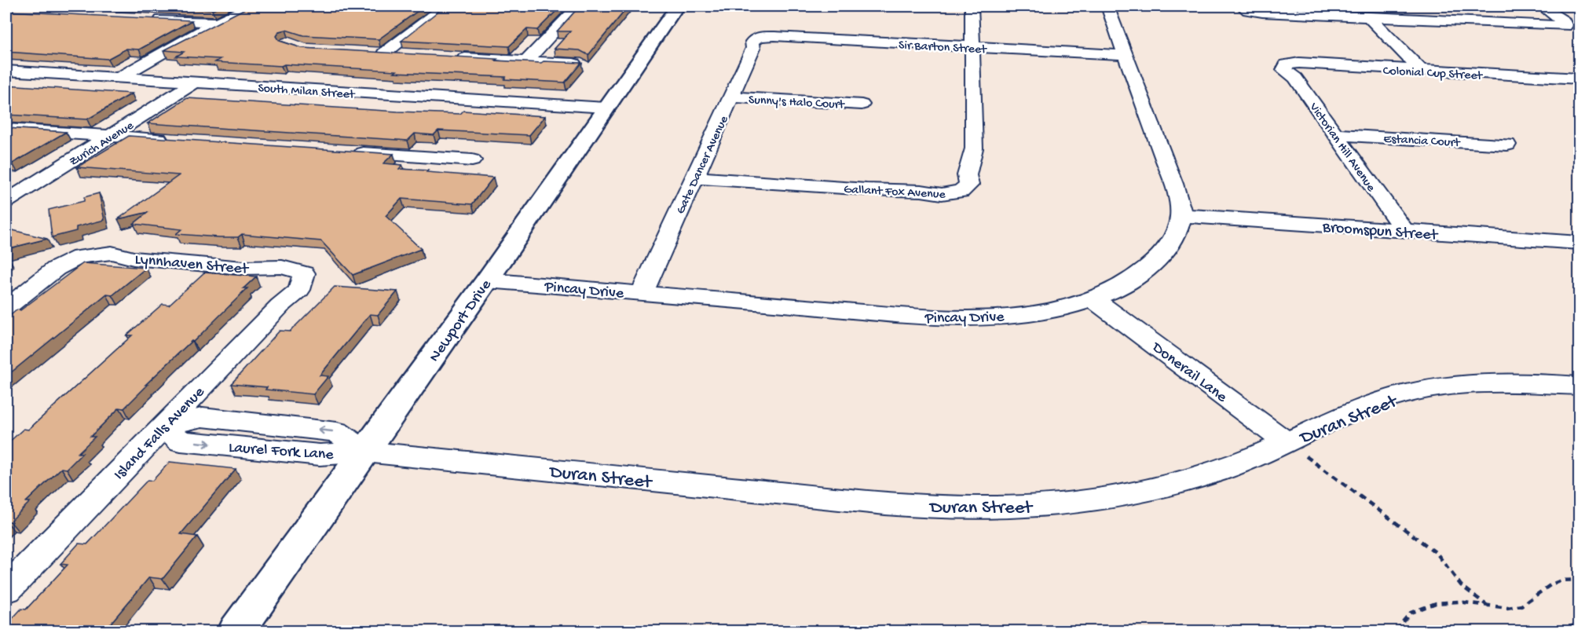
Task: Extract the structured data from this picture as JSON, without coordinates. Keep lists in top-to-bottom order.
{
  "streets": {
    "street": [
      "Sir Barton Street",
      "Colonial Cup Street",
      "South Milan Street",
      "Sunny's Halo Court",
      "Estancia Court",
      "Zurich Avenue",
      "Victorian Hill Avenue",
      "Gate Dancer Avenue",
      "Gallant Fox Avenue",
      "Broomspun Street",
      "Lynnhaven Street",
      "Pincay Drive",
      "Newport Drive",
      "Donerail Lane",
      "Duran Street",
      "Island Falls Avenue",
      "Laurel Fork Lane"
    ]
  },
  "crossings": [
    ["Sir Barton Street", "Gate Dancer Avenue"],
    ["Sir Barton Street", "Gallant Fox Avenue"],
    ["Sir Barton Street", "Pincay Drive"],
    ["Colonial Cup Street", "Victorian Hill Avenue"],
    ["South Milan Street", "Zurich Avenue"],
    ["South Milan Street", "Newport Drive"],
    ["Sunny's Halo Court", "Gate Dancer Avenue"],
    ["Estancia Court", "Victorian Hill Avenue"],
    ["Victorian Hill Avenue", "Broomspun Street"],
    ["Gate Dancer Avenue", "Gallant Fox Avenue"],
    ["Gate Dancer Avenue", "Pincay Drive"],
    ["Broomspun Street", "Pincay Drive"],
    ["Lynnhaven Street", "Island Falls Avenue"],
    ["Pincay Drive", "Newport Drive"],
    ["Pincay Drive", "Donerail Lane"],
    ["Newport Drive", "Duran Street"],
    ["Newport Drive", "Laurel Fork Lane"],
    ["Donerail Lane", "Duran Street"],
    ["Duran Street", "Laurel Fork Lane"],
    ["Island Falls Avenue", "Laurel Fork Lane"]
  ]
}
